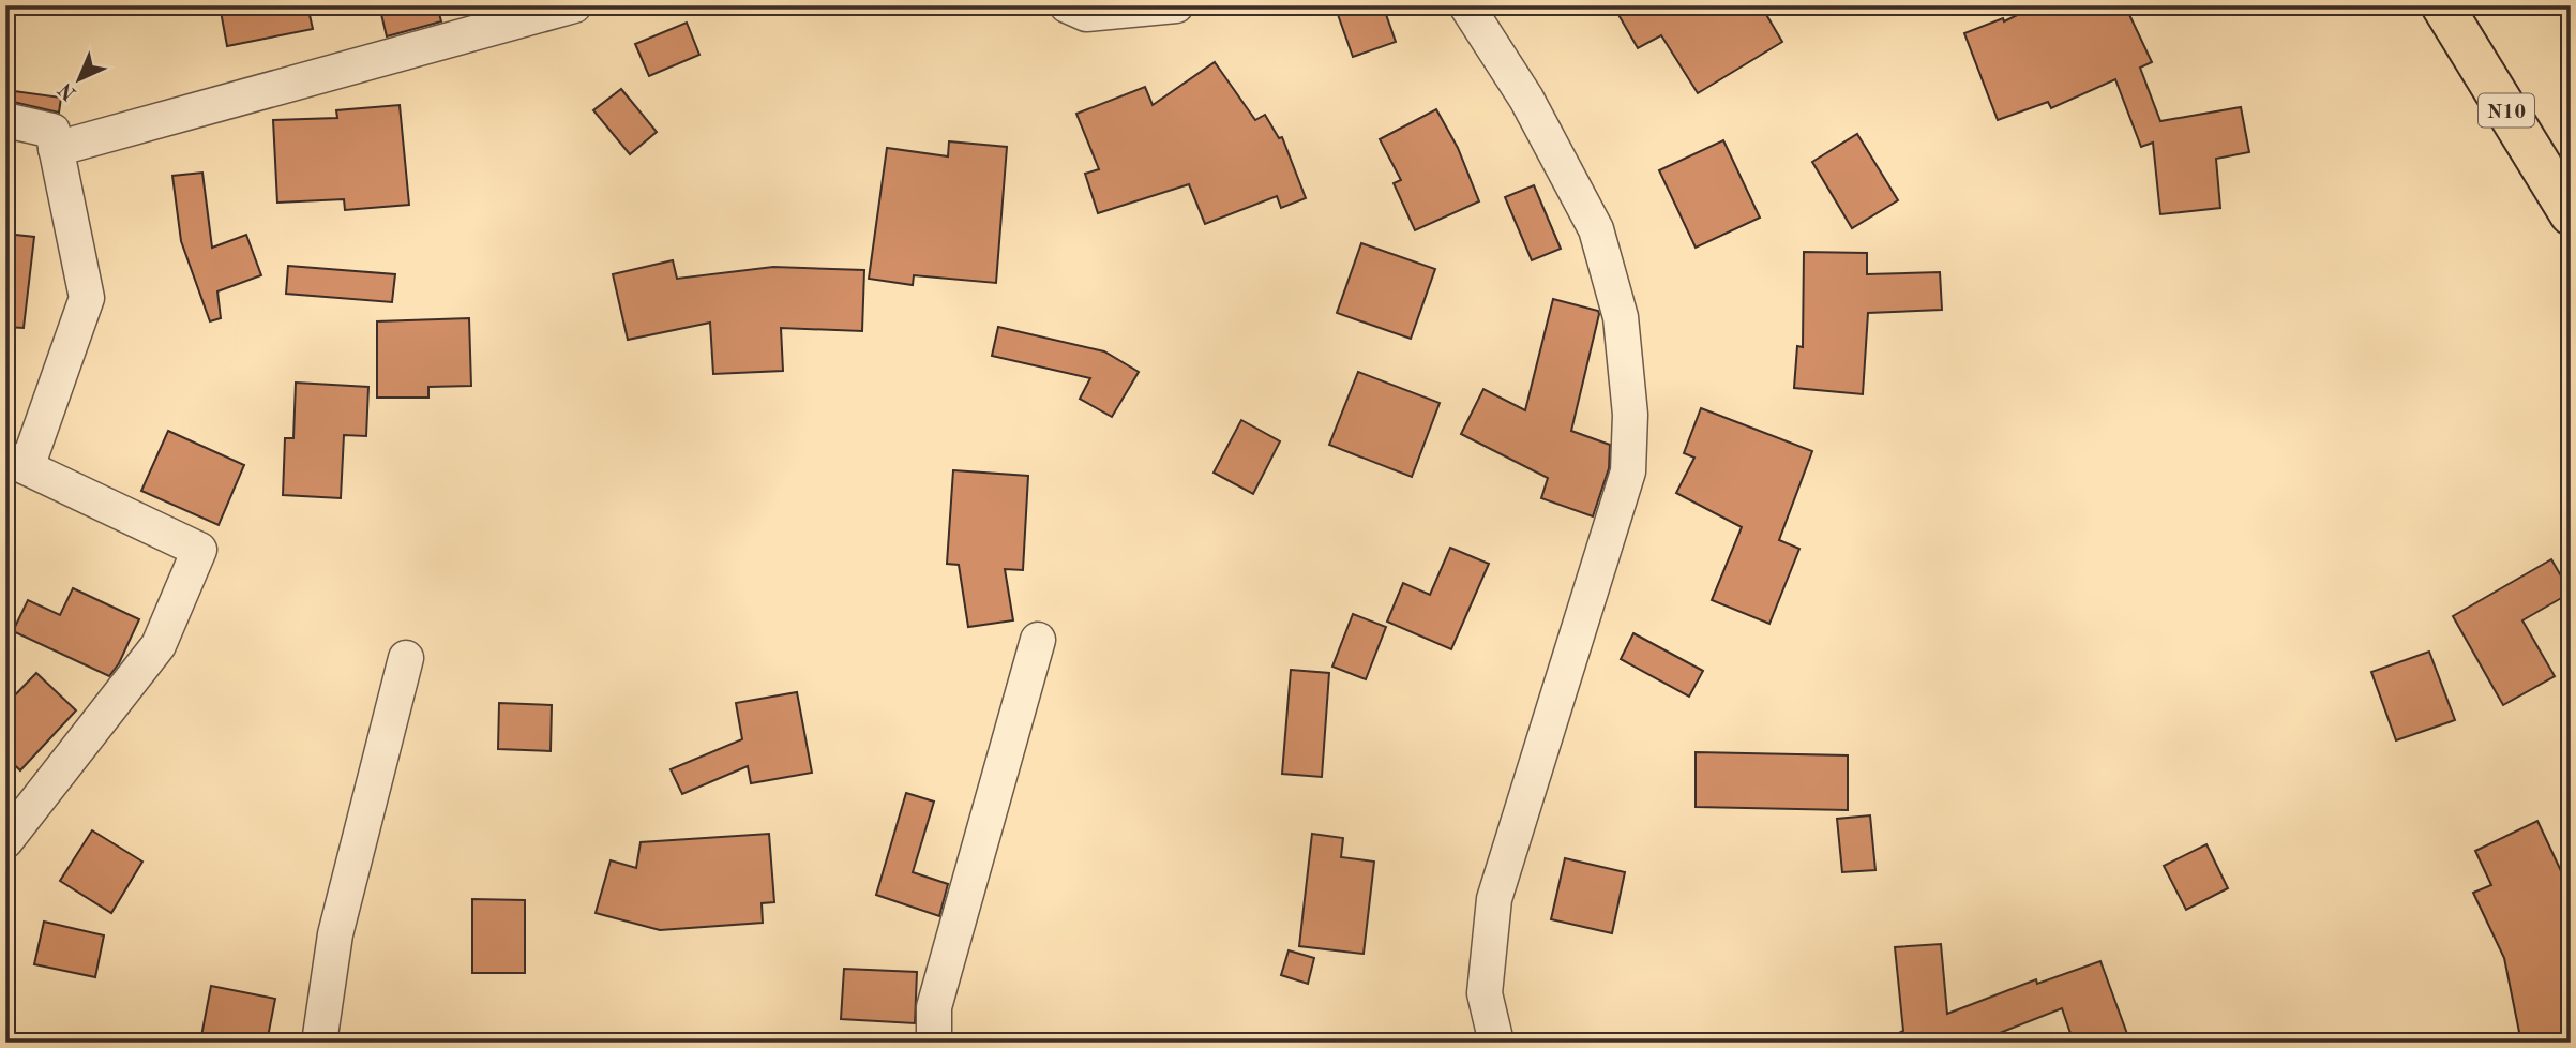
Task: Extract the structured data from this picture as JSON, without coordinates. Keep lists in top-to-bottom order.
{
  "streets": {
    "highway": ["N10"]
  },
  "north": "bottom left"
}
